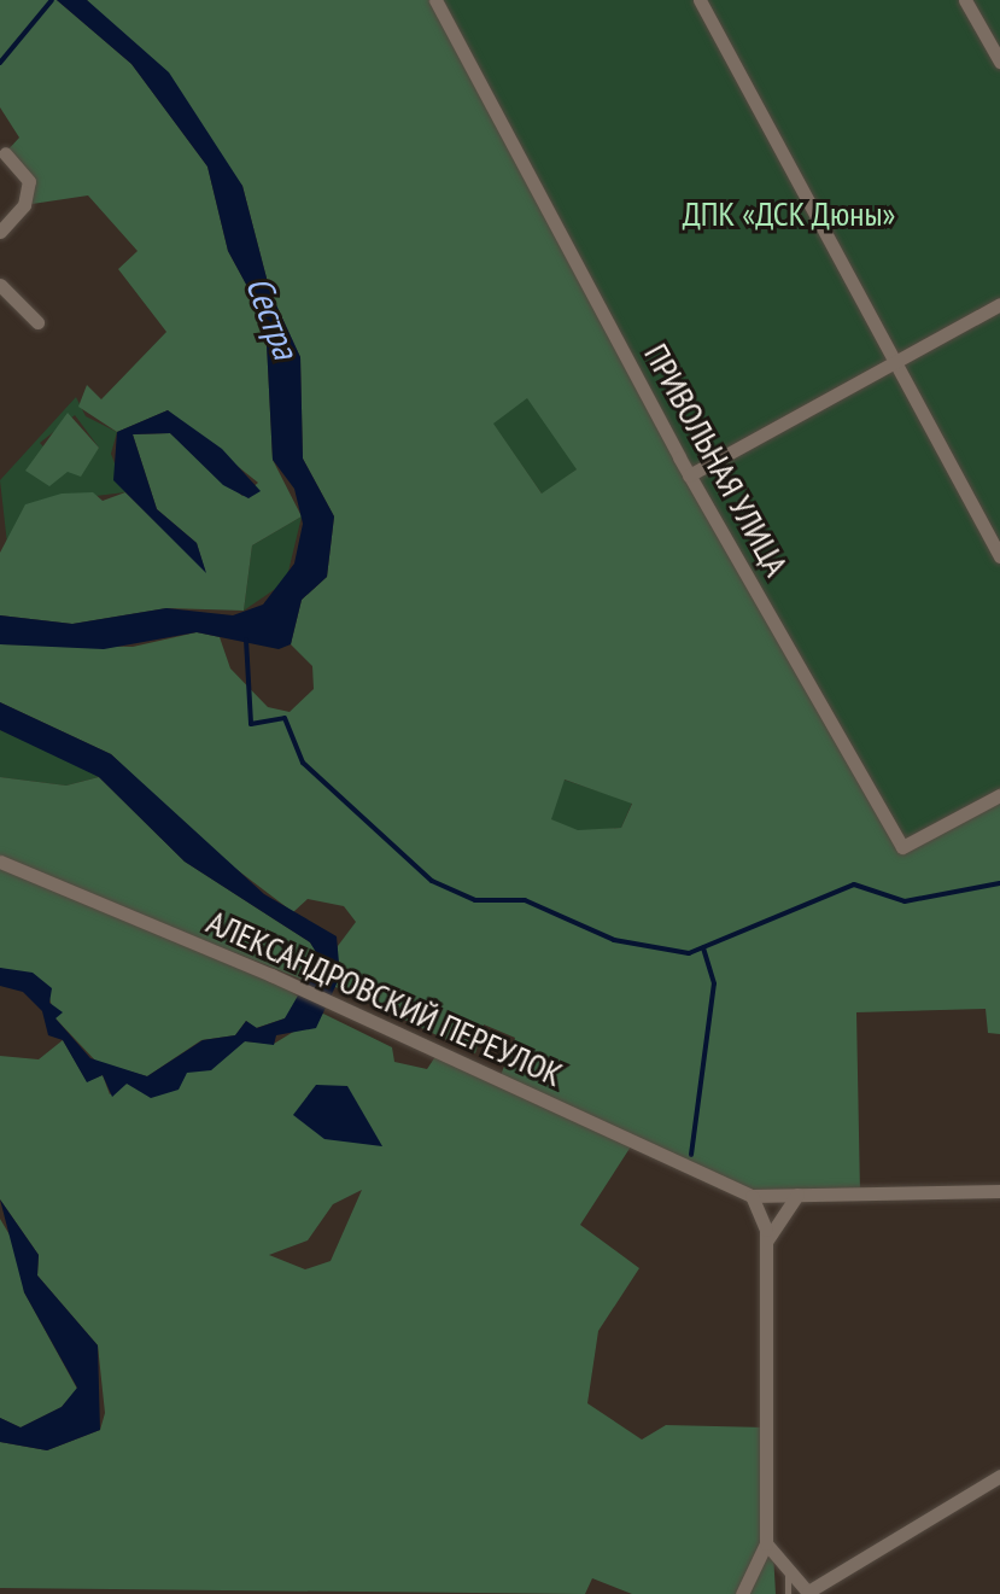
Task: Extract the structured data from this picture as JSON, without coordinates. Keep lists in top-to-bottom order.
{
  "streets": {
    "street": ["ПРИВОЛЬНАЯ УЛИЦА", "АЛЕКСАНДРОВСКИЙ ПЕРЕУЛОК"]
  },
  "water": ["Сестра"],
  "parks": ["ДПК «ДСК Дюны»"]
}
